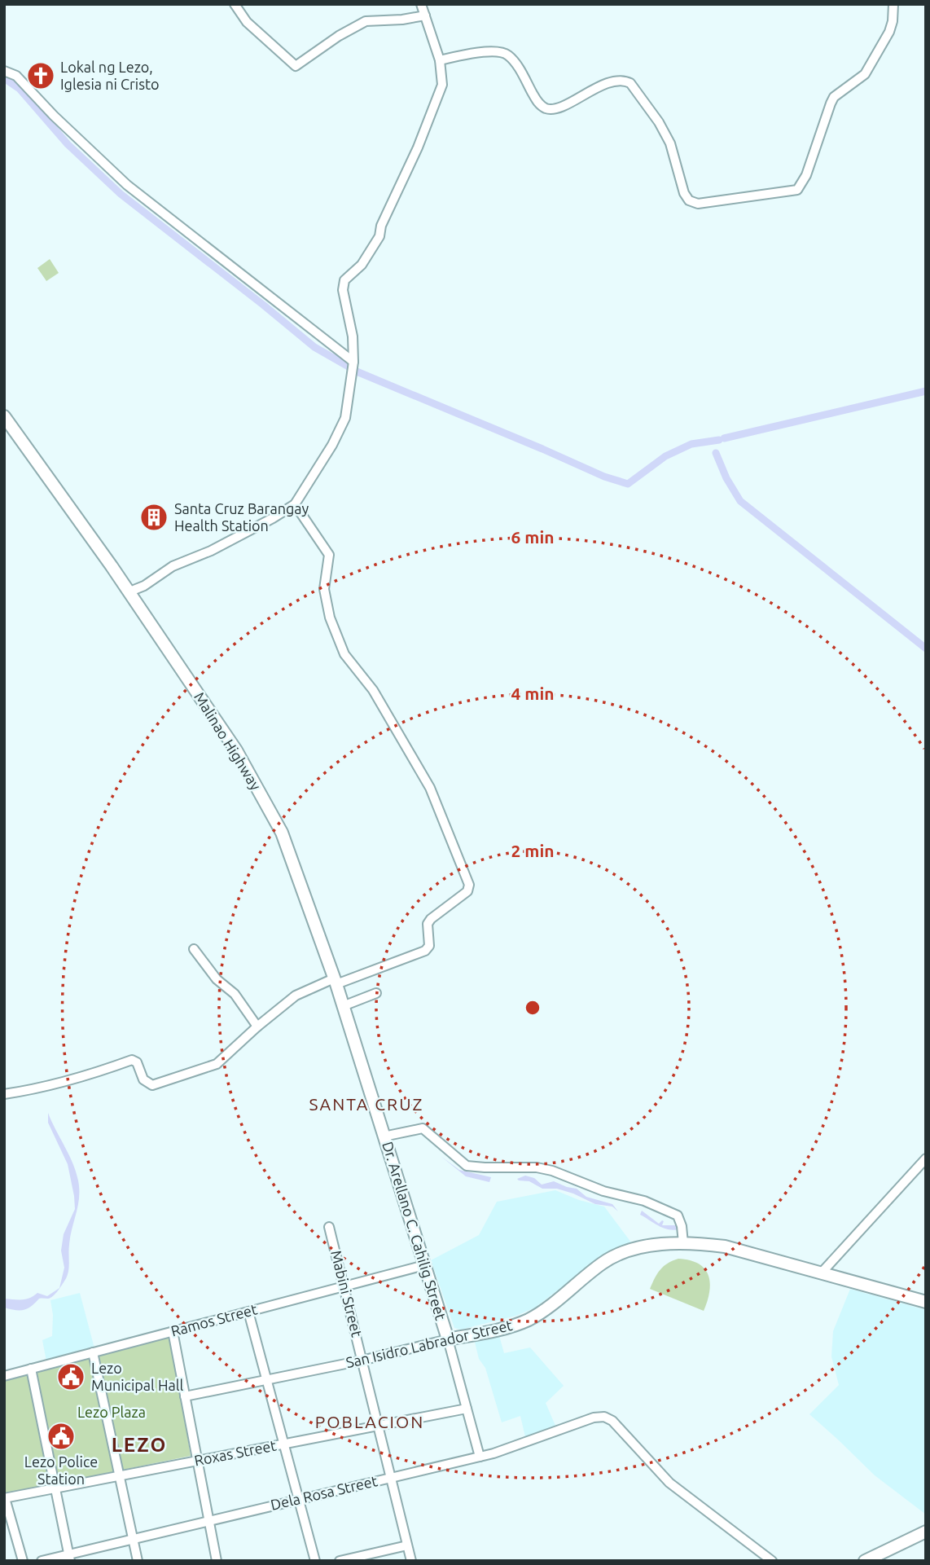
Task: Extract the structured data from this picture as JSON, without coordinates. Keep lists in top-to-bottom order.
{
  "streets": {
    "main road": ["Malinao Highway", "Dr. Arellano C. Cahilig Street", "San Isidro Labrador Street"],
    "street": [
      "Mabini Street",
      "Ramos Street",
      "Roxas Street",
      "Dela Rosa Street"
    ]
  },
  "crossings": [
    ["Malinao Highway", "Dr. Arellano C. Cahilig Street"],
    ["Dr. Arellano C. Cahilig Street", "Ramos Street"],
    ["Dr. Arellano C. Cahilig Street", "San Isidro Labrador Street"],
    ["Dr. Arellano C. Cahilig Street", "Roxas Street"],
    ["Dr. Arellano C. Cahilig Street", "Dela Rosa Street"],
    ["Mabini Street", "Ramos Street"],
    ["Mabini Street", "San Isidro Labrador Street"],
    ["Mabini Street", "Roxas Street"],
    ["Mabini Street", "Dela Rosa Street"]
  ],
  "districts": ["SANTA CRUZ", "POBLACION", "LEZO"],
  "parks": ["Lezo Plaza"],
  "places": {
    "church": ["Lokal ng Lezo, Iglesia ni Cristo"],
    "building": ["Santa Cruz Barangay Health Station"],
    "public building": ["Lezo Municipal Hall", "Lezo Police Station"]
  },
  "rings": ["6 min", "4 min", "2 min"]
}
